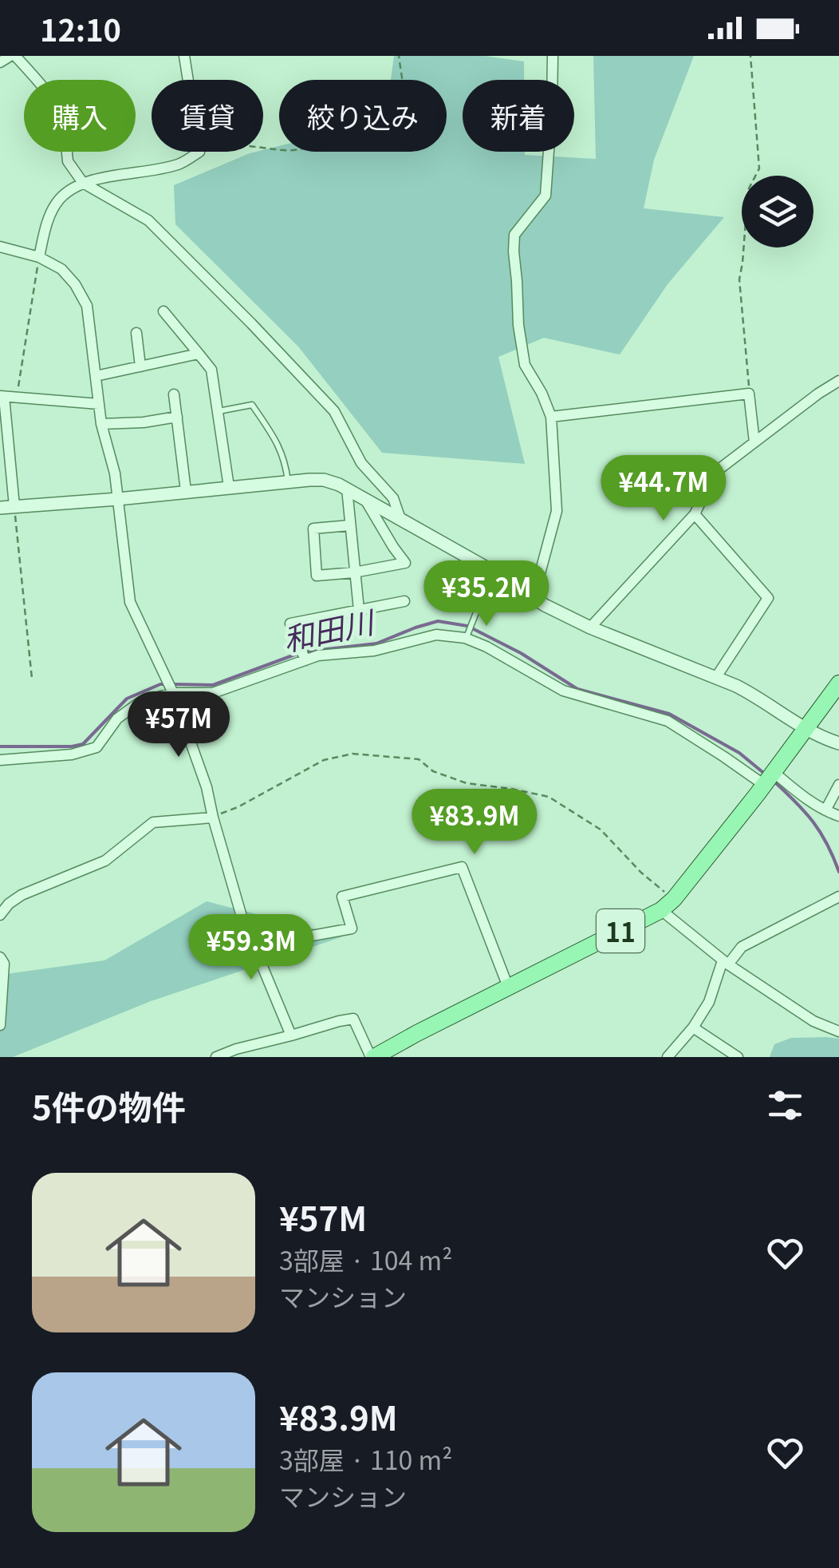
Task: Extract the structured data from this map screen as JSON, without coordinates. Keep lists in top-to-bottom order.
{
  "streets": {
    "main road": ["11"]
  },
  "water": ["和田川"],
  "page": {
    "status": "12:10",
    "chip": [
      "購入",
      "賃貸",
      "絞り込み",
      "新着"
    ],
    "price": [
      "¥44.7M",
      "¥35.2M",
      "¥57M",
      "¥83.9M",
      "¥59.3M"
    ],
    "heading": "5件の物件",
    "list": [
      {
        "name": "¥57M",
        "note": "3部屋 · 104 m² · マンション"
      },
      {
        "name": "¥83.9M",
        "note": "3部屋 · 110 m² · マンション"
      }
    ]
  }
}
